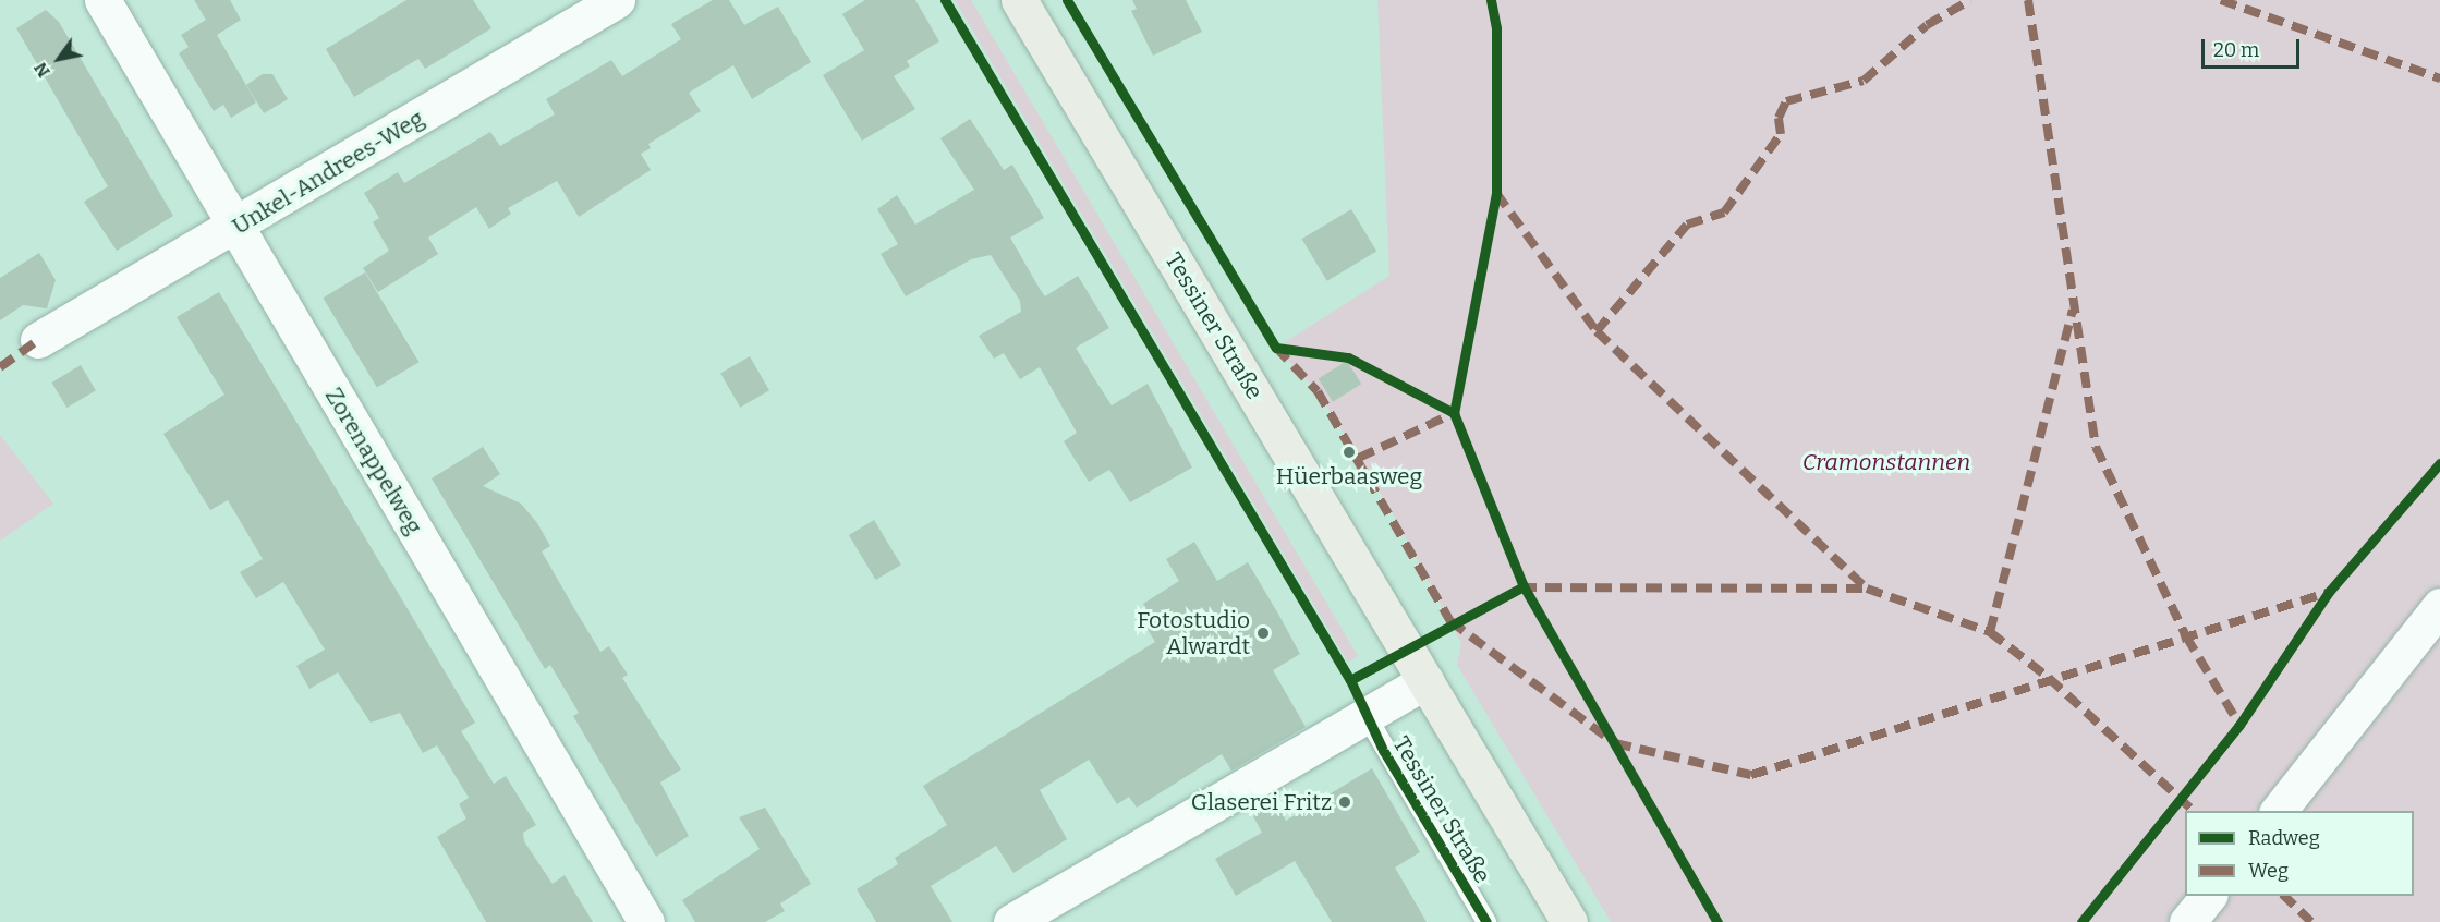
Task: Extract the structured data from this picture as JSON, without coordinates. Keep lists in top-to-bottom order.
{
  "streets": {
    "main road": ["Tessiner Straße"],
    "street": ["Unkel-Andrees-Weg", "Zorenappelweg"]
  },
  "crossings": [
    ["Unkel-Andrees-Weg", "Zorenappelweg"]
  ],
  "parks": ["Cramonstannen"],
  "places": ["Hüerbaasweg", "Fotostudio Alwardt", "Glaserei Fritz"],
  "legend": ["Radweg", "Weg"],
  "scale_bar": "20 m",
  "north": "bottom left"
}
